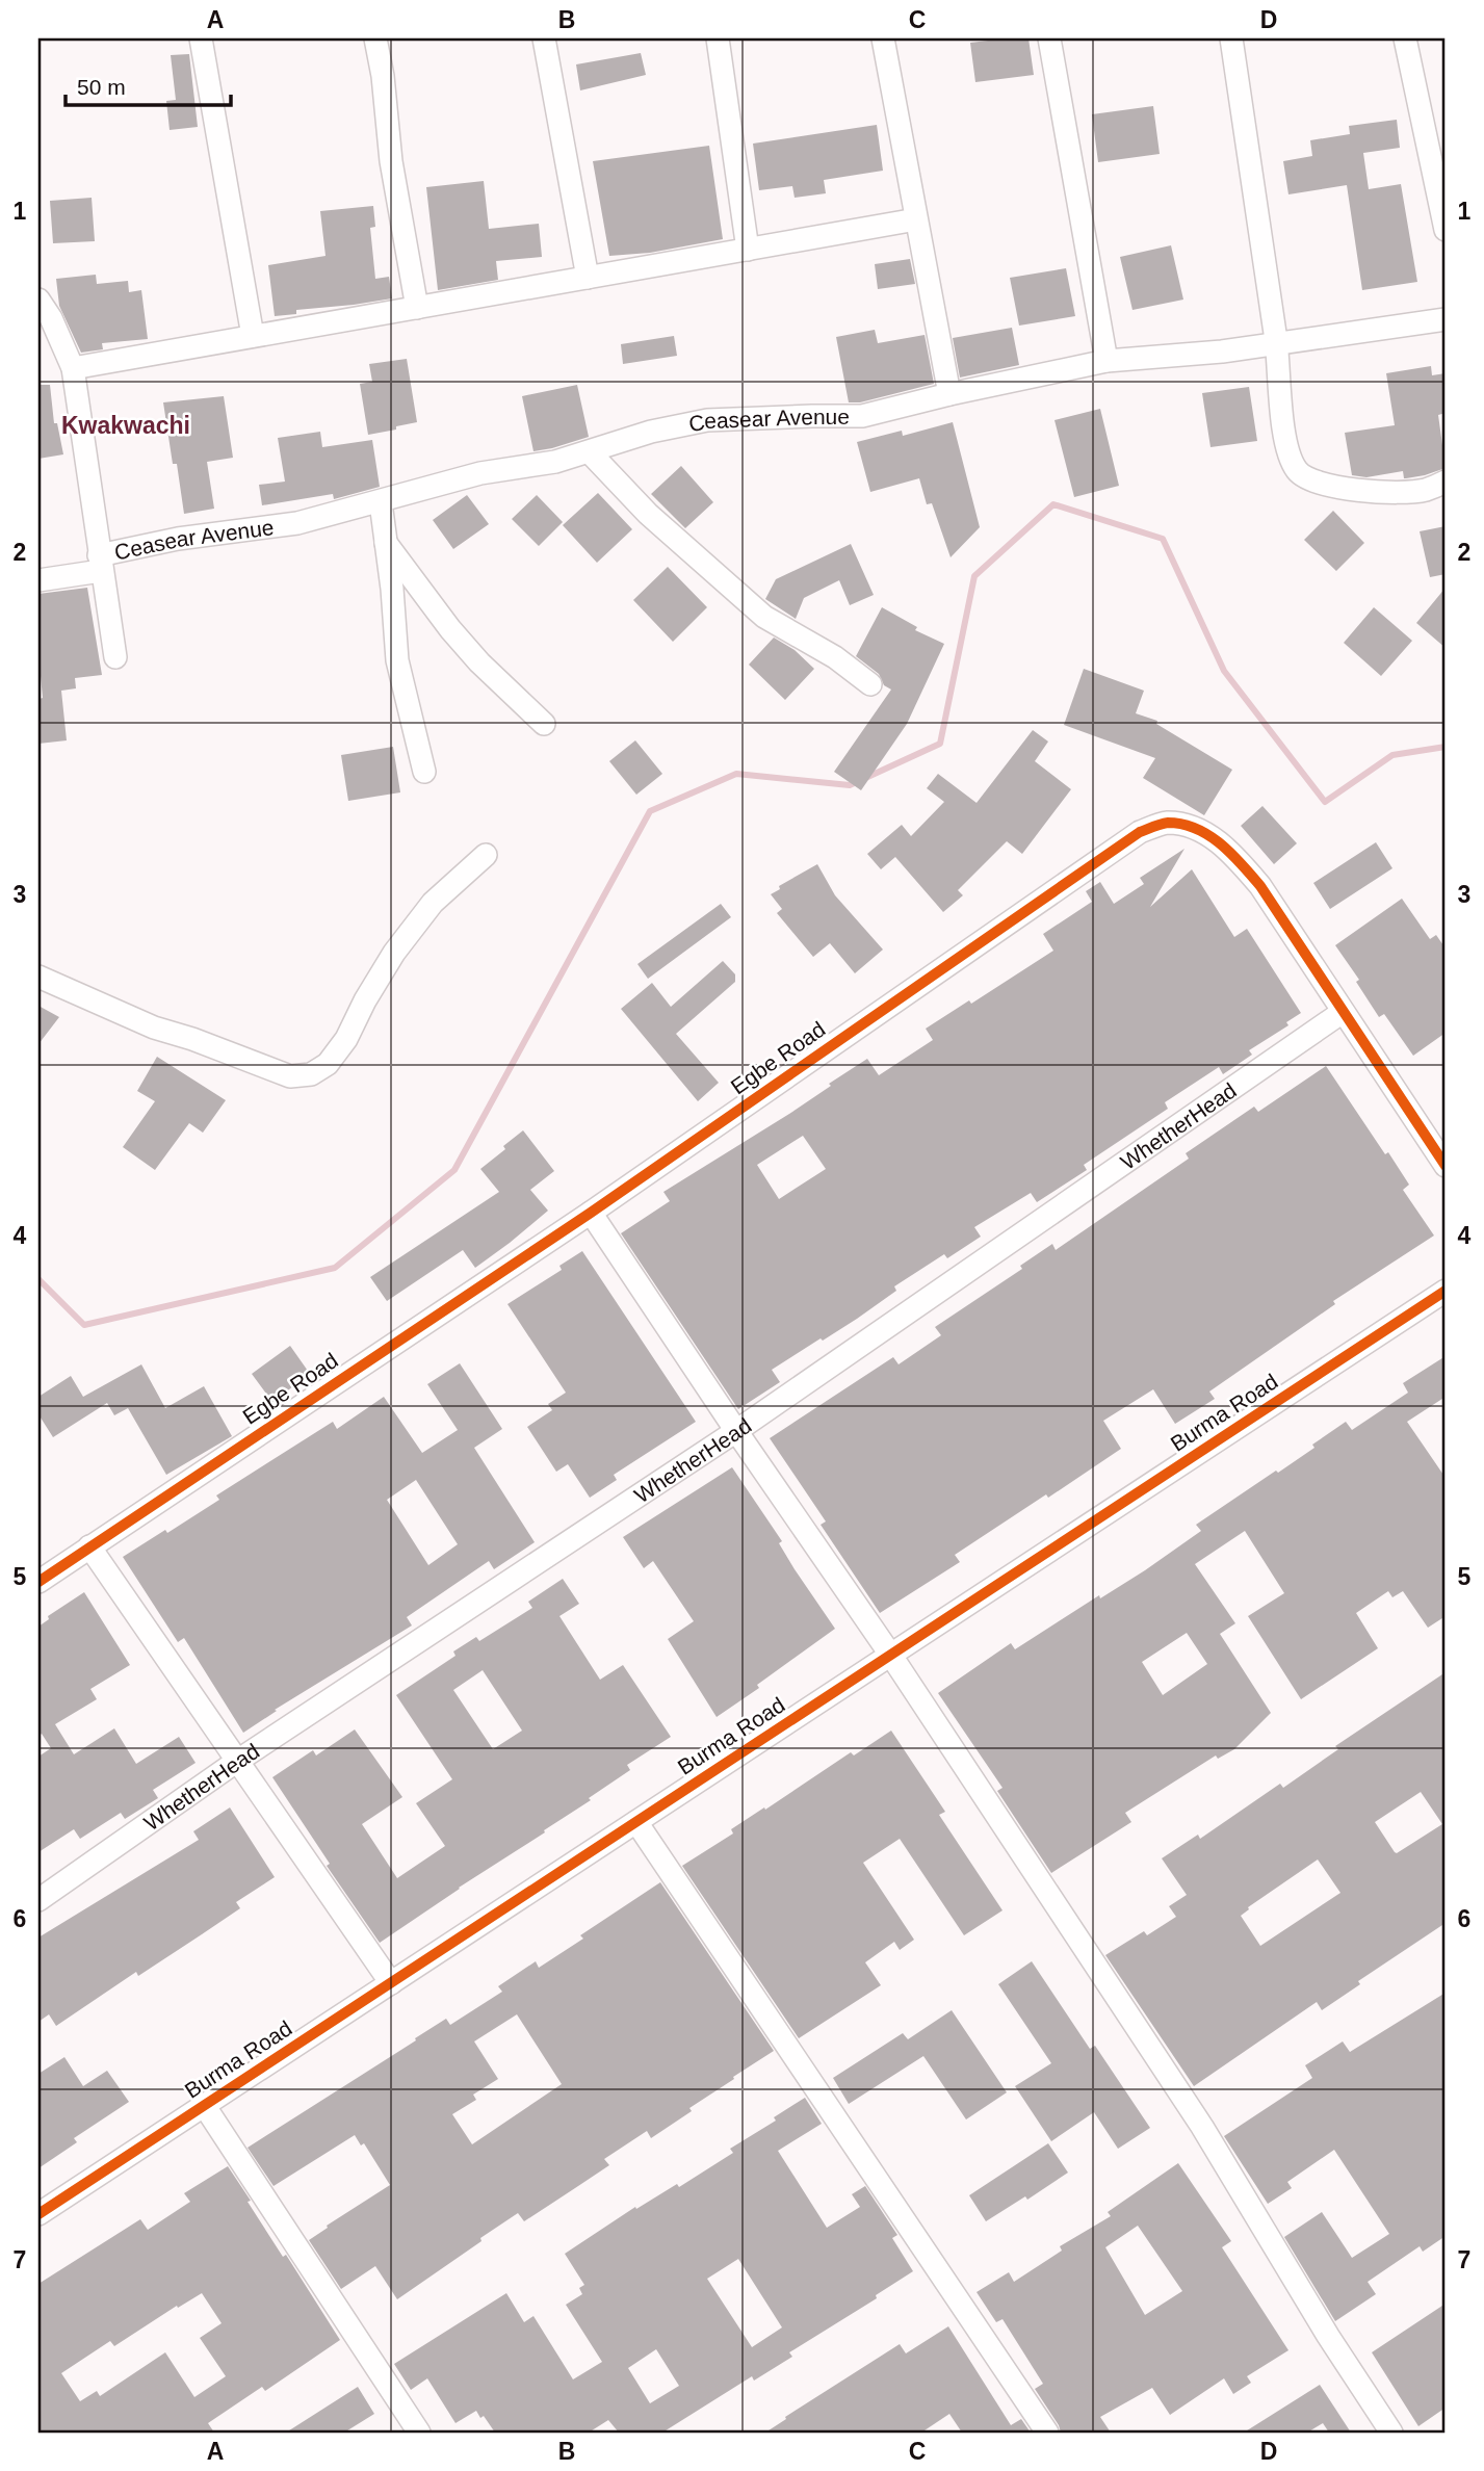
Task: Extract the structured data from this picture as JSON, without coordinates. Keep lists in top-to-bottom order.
{
  "streets": {
    "street": [
      "Ceasear Avenue",
      "Egbe Road",
      "WhetherHead",
      "Burma Road"
    ]
  },
  "crossings": [
    ["Egbe Road", "WhetherHead"]
  ],
  "districts": ["Kwakwachi"],
  "scale_bar": "50 m",
  "grid": {
    "columns": [
      "A",
      "B",
      "C",
      "D"
    ],
    "rows": [
      "1",
      "2",
      "3",
      "4",
      "5",
      "6",
      "7"
    ]
  }
}
